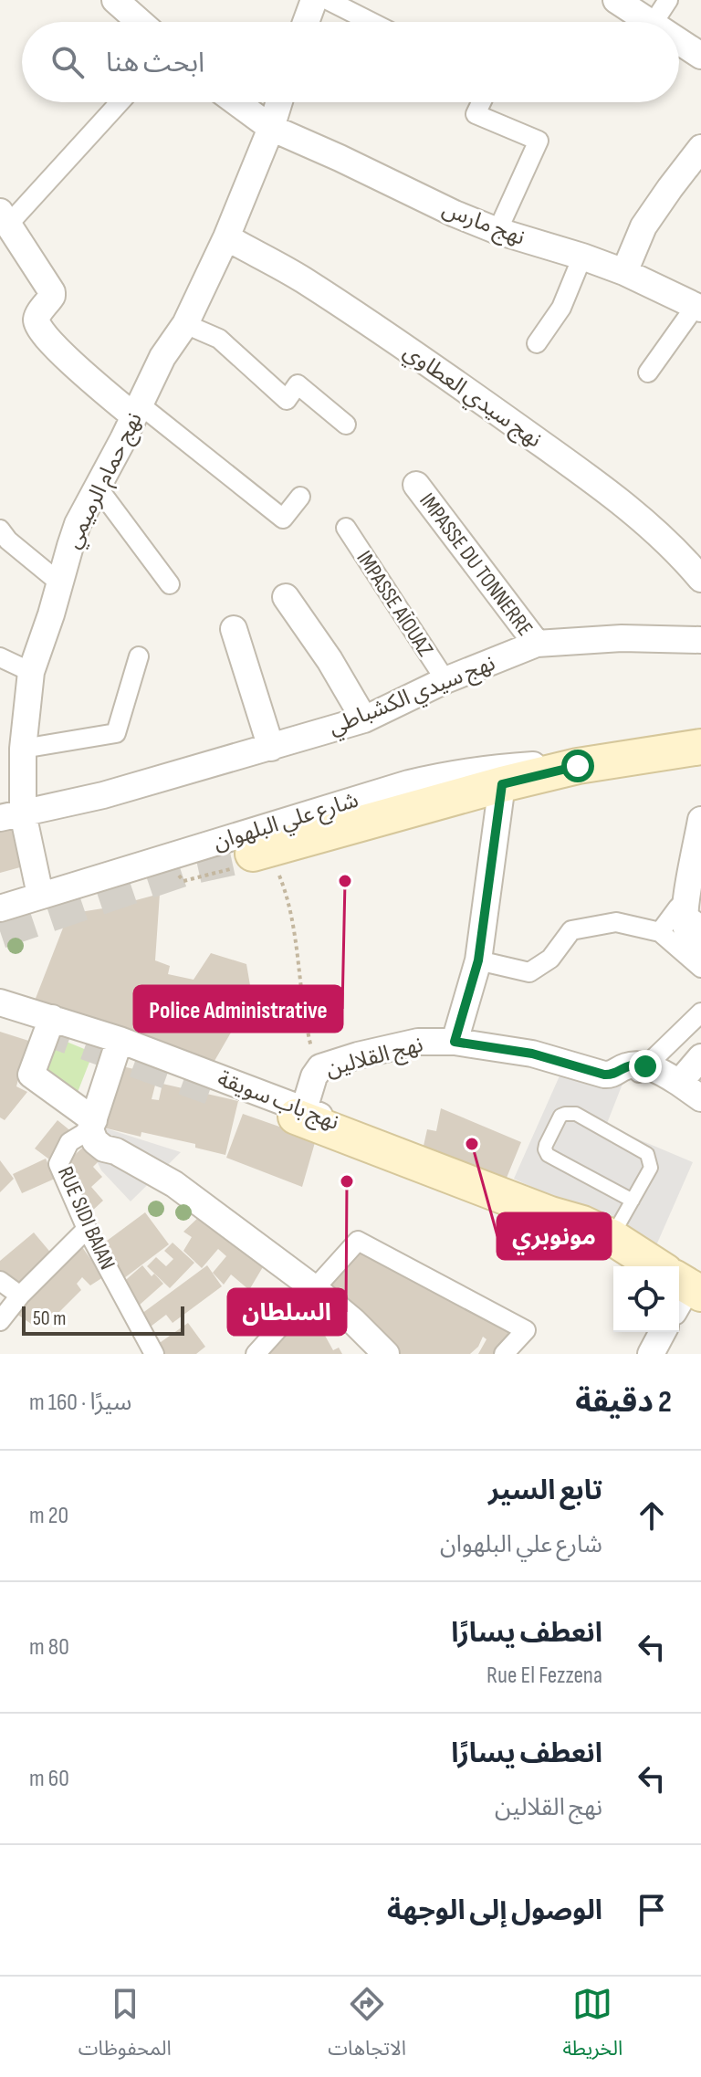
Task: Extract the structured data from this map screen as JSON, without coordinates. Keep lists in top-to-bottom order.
{
  "streets": {
    "main road": ["شارع علي البلهوان", "نهج باب سويقة"],
    "street": [
      "نهج مارس",
      "نهج سيدي العطاوي",
      "نهج حمام الرميمي",
      "IMPASSE DU TONNERRE",
      "IMPASSE AĨOUAZ",
      "نهج سيدي الكشباطي",
      "نهج القلالين",
      "RUE SIDI BAIAN"
    ]
  },
  "crossings": [
    ["نهج مارس", "نهج حمام الرميمي"],
    ["نهج سيدي العطاوي", "نهج حمام الرميمي"],
    ["نهج حمام الرميمي", "نهج سيدي الكشباطي"],
    ["نهج حمام الرميمي", "شارع علي البلهوان"],
    ["IMPASSE DU TONNERRE", "نهج سيدي الكشباطي"],
    ["IMPASSE AĨOUAZ", "نهج سيدي الكشباطي"],
    ["نهج القلالين", "نهج باب سويقة"]
  ],
  "places": ["Police Administrative", "مونوبري", "السلطان"],
  "scale_bar": "50 m",
  "page": {
    "search": "ابحث هنا",
    "scale": "50 m",
    "heading": ["2 دقيقة", "سيرًا · 160 m"],
    "list": [
      ["تابع السير", "شارع علي البلهوان", "20 m"],
      ["انعطف يسارًا", "Rue El Fezzena", "80 m"],
      ["انعطف يسارًا", "نهج القلالين", "60 m"],
      "الوصول إلى الوجهة"
    ],
    "nav": ["الخريطة", "الاتجاهات", "المحفوظات"]
  }
}
